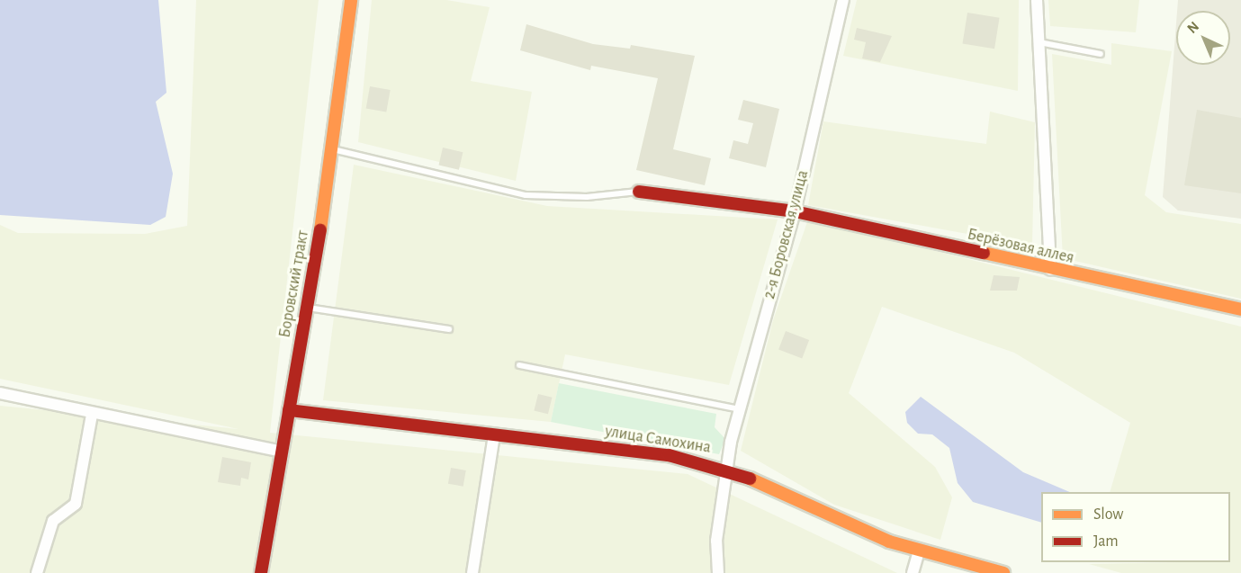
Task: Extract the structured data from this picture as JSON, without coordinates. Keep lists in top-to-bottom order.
{
  "streets": {
    "street": [
      "2-я Боровская улица",
      "Берёзовая аллея",
      "Боровский тракт",
      "улица Самохина"
    ]
  },
  "crossings": [
    ["2-я Боровская улица", "Берёзовая аллея"],
    ["2-я Боровская улица", "улица Самохина"],
    ["Боровский тракт", "улица Самохина"]
  ],
  "legend": ["Slow", "Jam"],
  "north": "top left"
}
